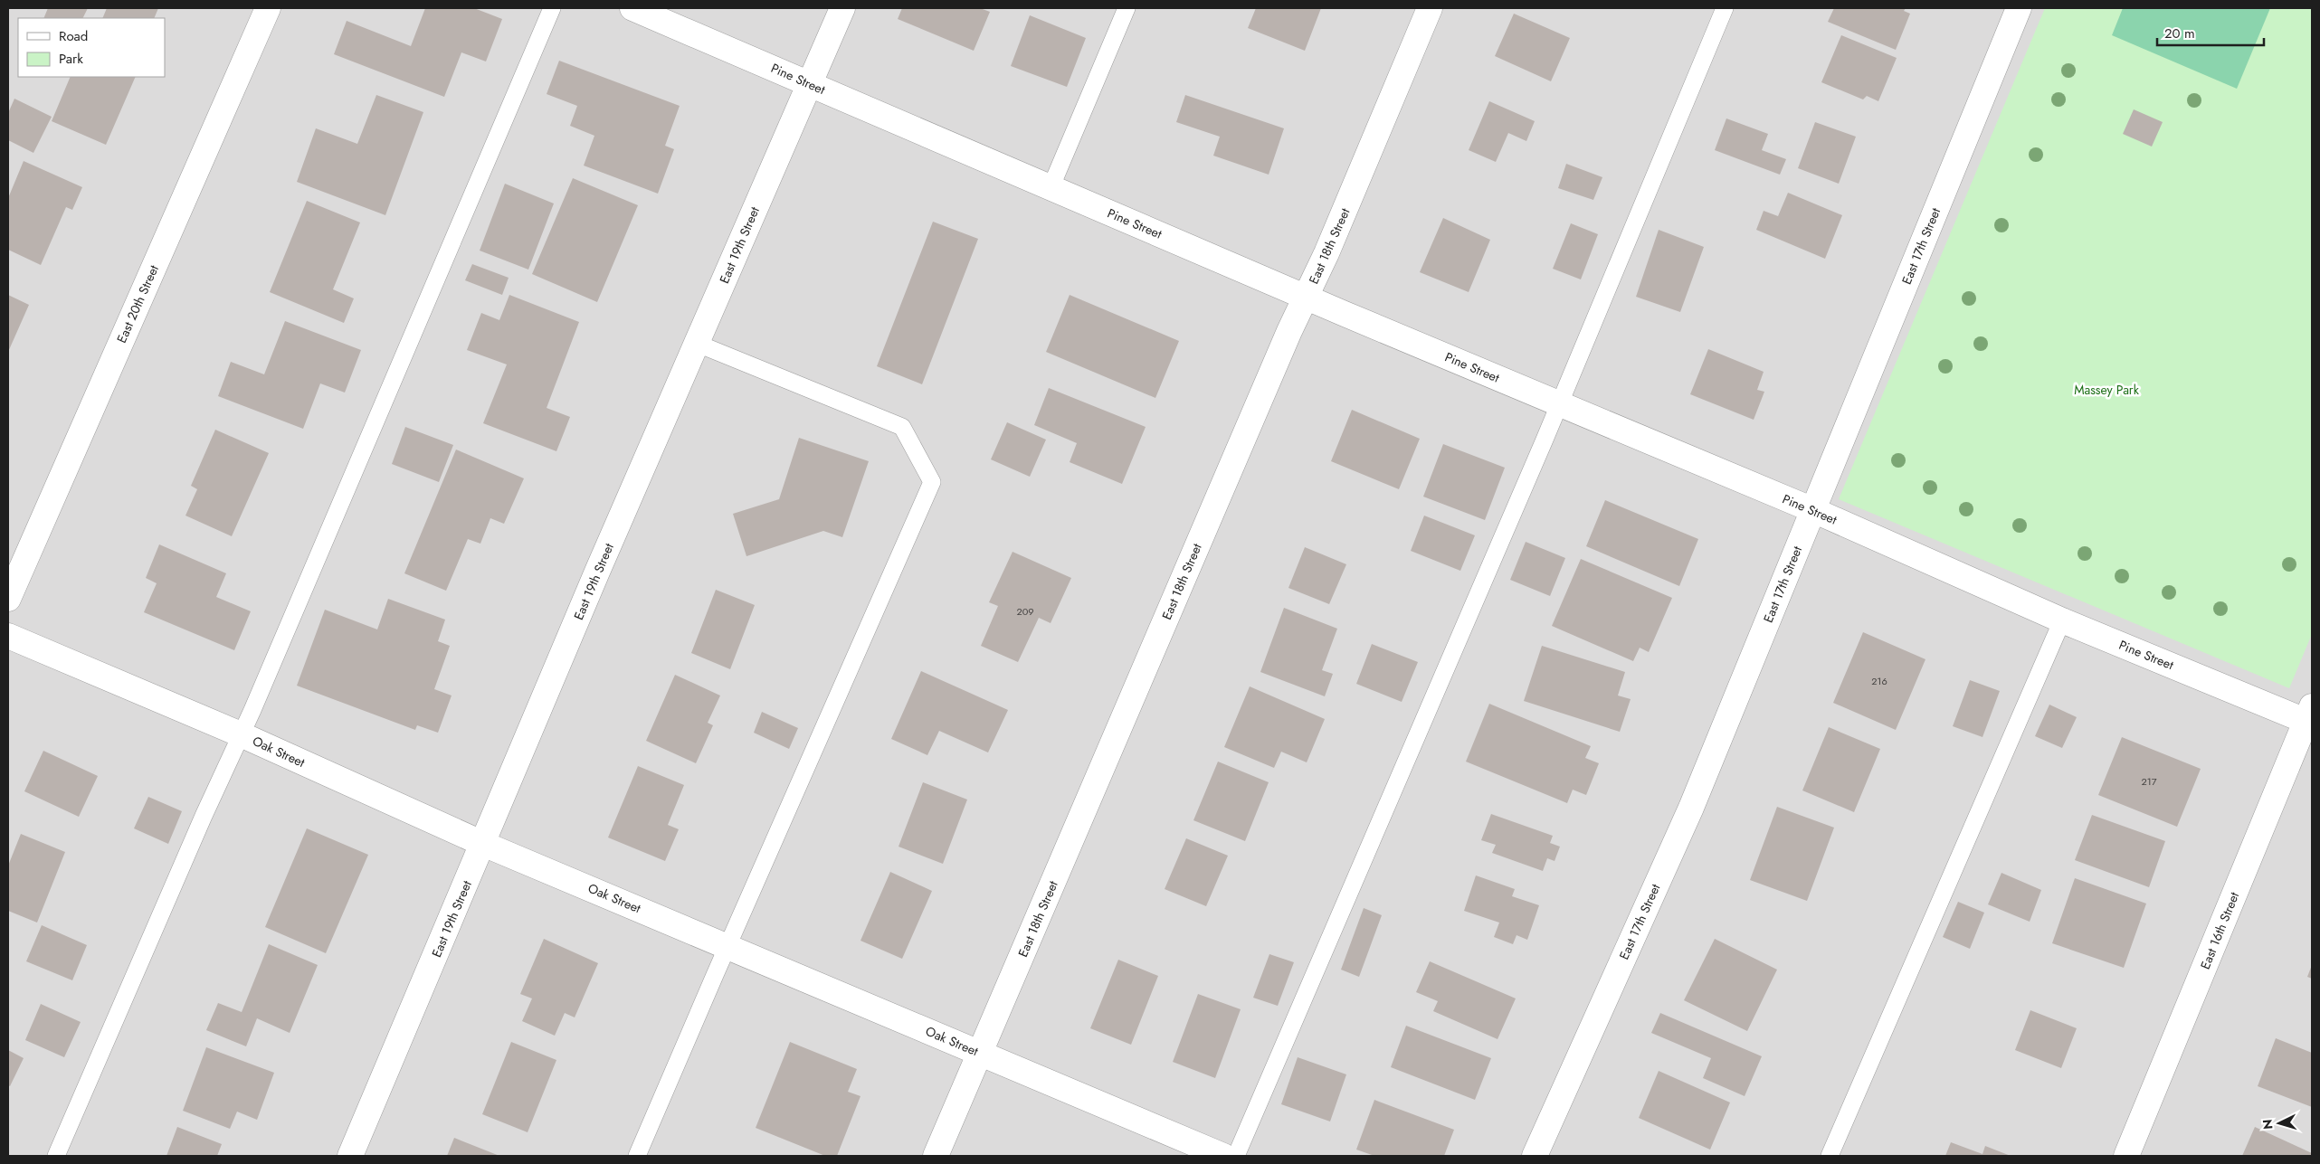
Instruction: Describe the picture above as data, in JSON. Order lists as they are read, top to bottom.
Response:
{
  "streets": {
    "street": [
      "Pine Street",
      "East 19th Street",
      "East 18th Street",
      "East 17th Street",
      "East 20th Street",
      "Oak Street",
      "East 16th Street"
    ]
  },
  "crossings": [
    ["Pine Street", "East 19th Street"],
    ["Pine Street", "East 18th Street"],
    ["Pine Street", "East 17th Street"],
    ["Pine Street", "East 16th Street"],
    ["East 19th Street", "Oak Street"],
    ["East 18th Street", "Oak Street"]
  ],
  "parks": ["Massey Park"],
  "house_numbers": ["209", "216", "217"],
  "legend": ["Road", "Park"],
  "scale_bar": "20 m",
  "north": "left"
}
